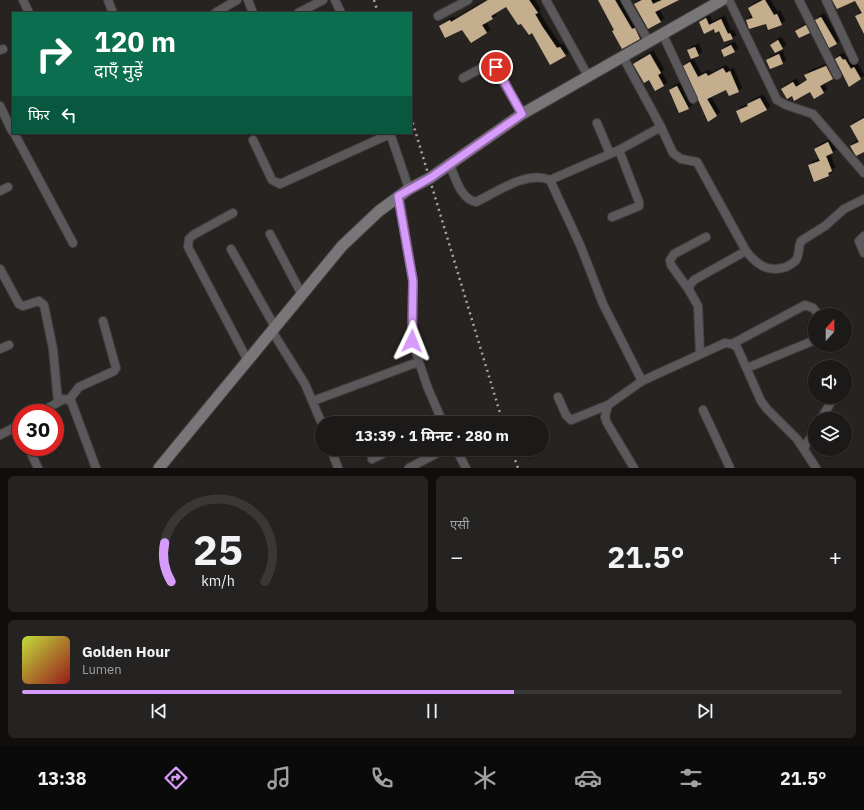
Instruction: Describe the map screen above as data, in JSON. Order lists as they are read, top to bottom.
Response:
{
  "north": "top",
  "page": {
    "turn": ["120 m", "दाएँ मुड़ें"],
    "then": "फिर",
    "limit": "30",
    "trip": "13:39 · 1 मिनट · 280 m",
    "tile": "एसी",
    "heat": ["−", "21.5°", "+"],
    "song": ["Golden Hour", "Lumen"],
    "tabs": ["13:38", "21.5°"],
    "gauge": ["25", "km/h"]
  }
}
